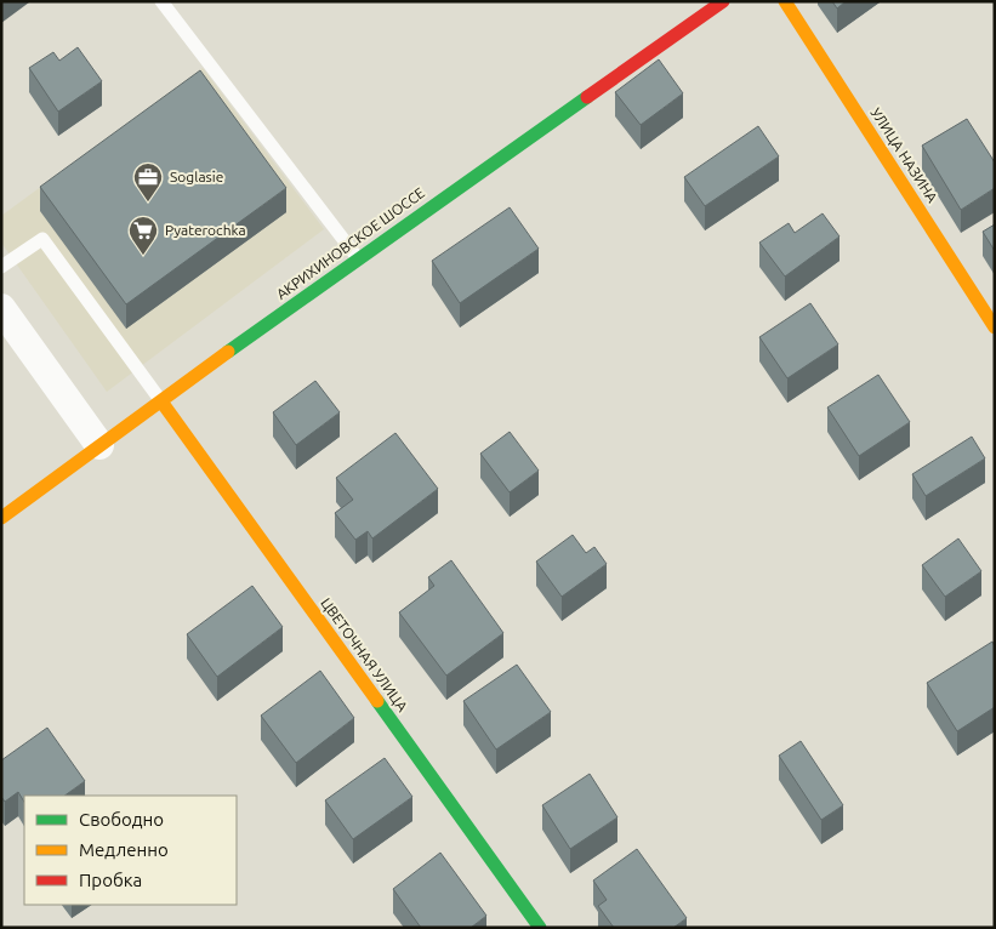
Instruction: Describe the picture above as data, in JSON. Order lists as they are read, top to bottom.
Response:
{
  "streets": {
    "street": ["УЛИЦА НАЗИНА", "АКРИХИНОВСКОЕ ШОССЕ", "ЦВЕТОЧНАЯ УЛИЦА"]
  },
  "crossings": [
    ["АКРИХИНОВСКОЕ ШОССЕ", "ЦВЕТОЧНАЯ УЛИЦА"]
  ],
  "places": {
    "office": ["Soglasie"],
    "supermarket": ["Pyaterochka"]
  },
  "legend": ["Свободно", "Медленно", "Пробка"]
}
